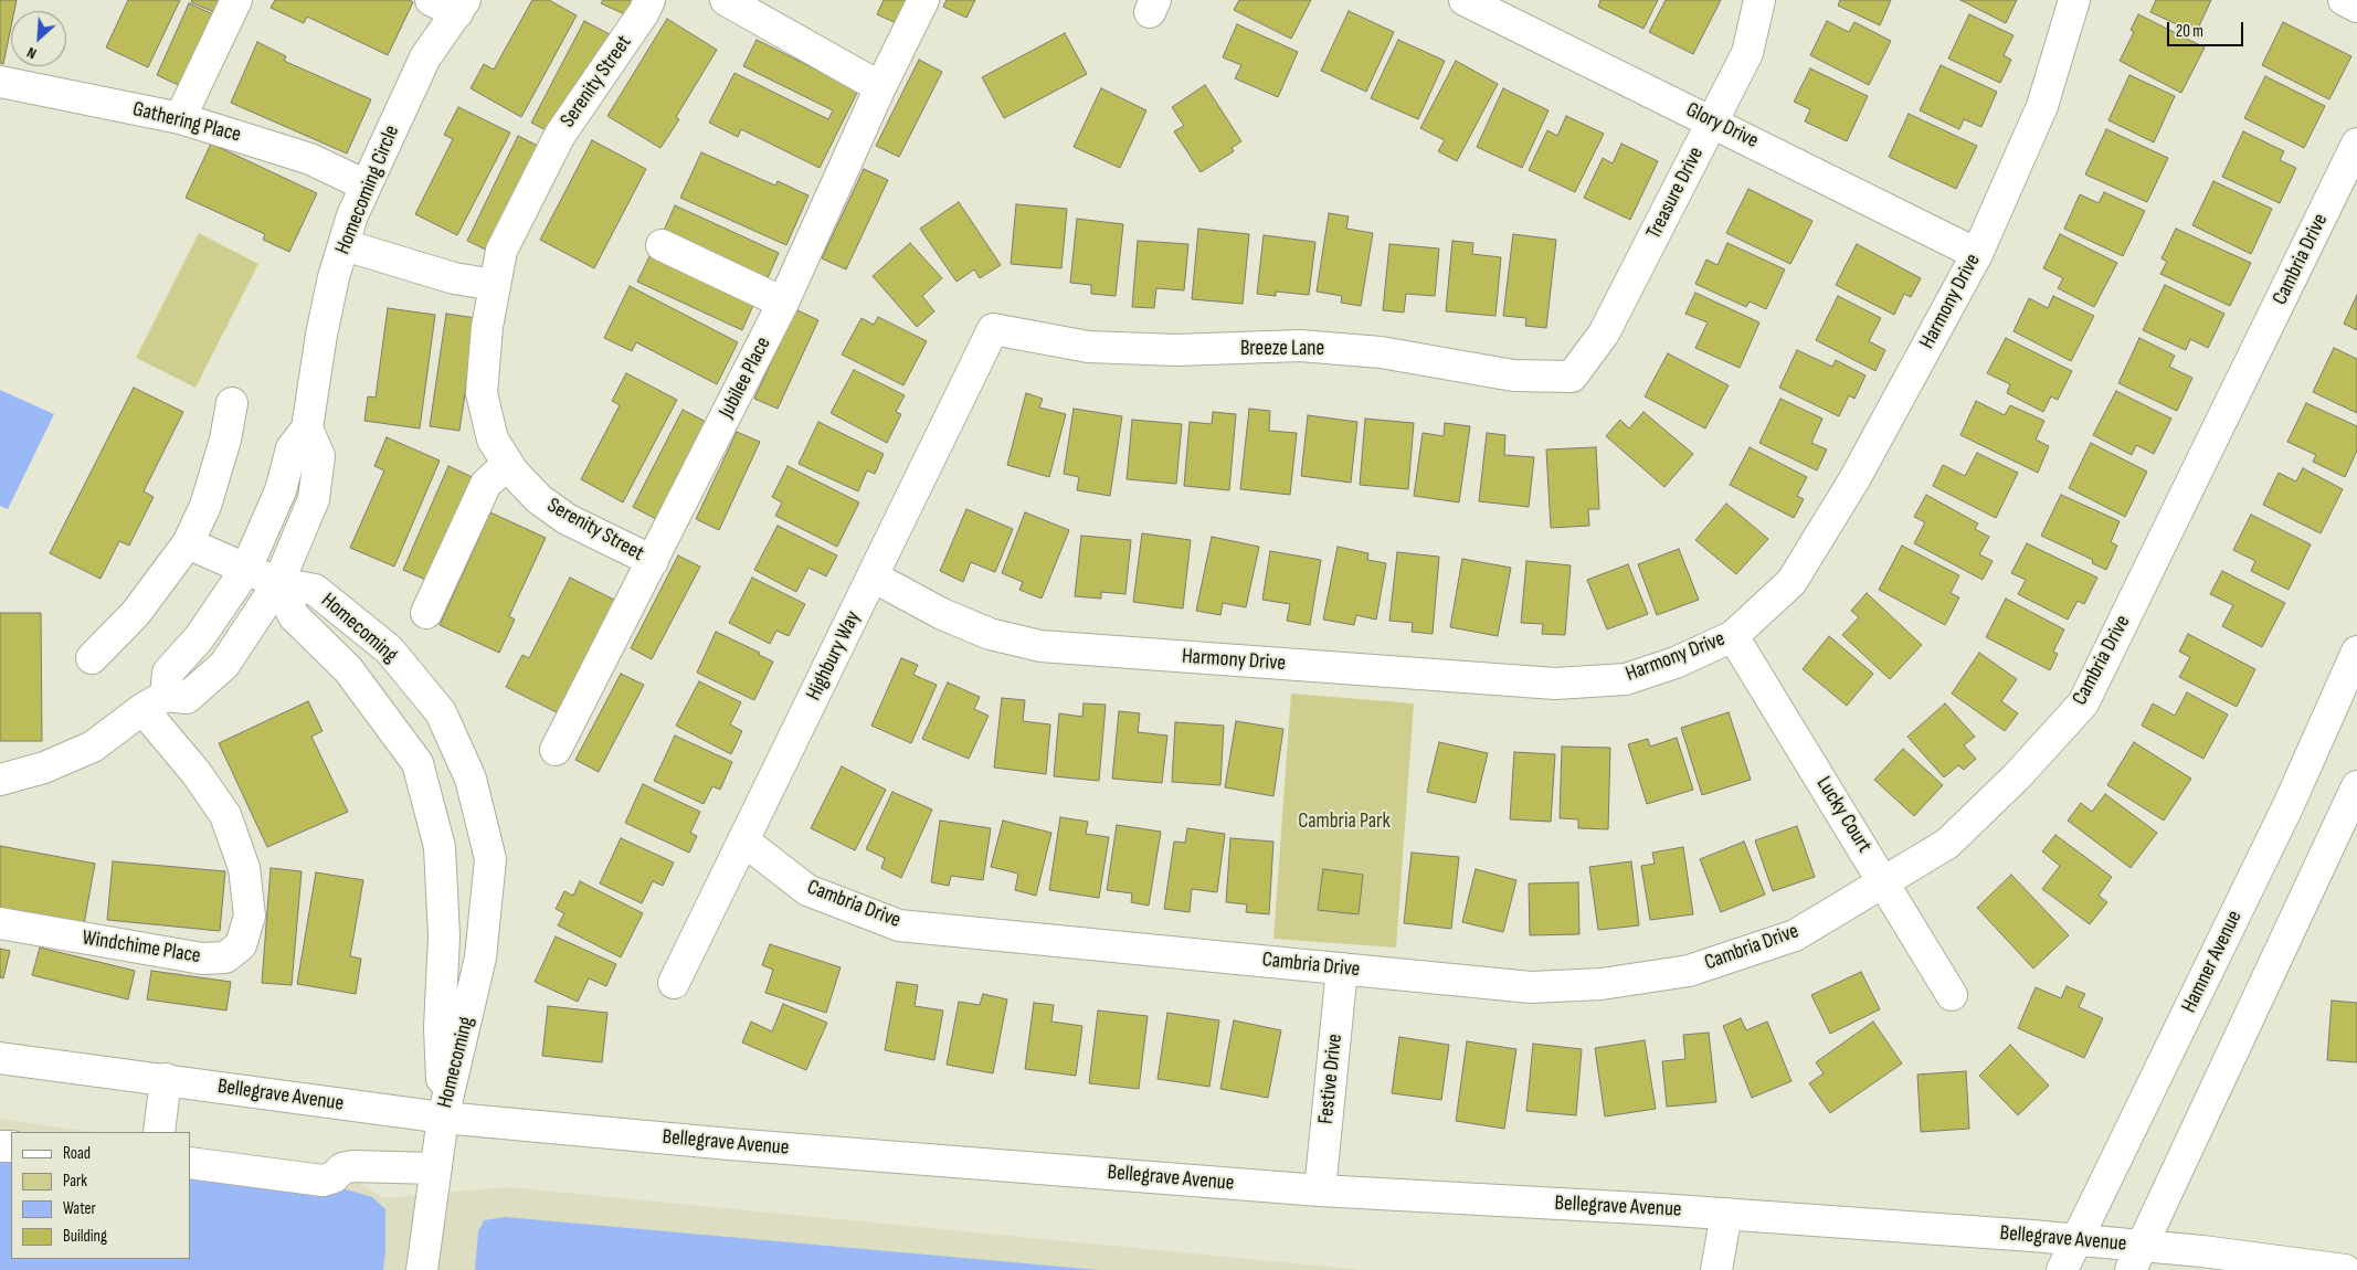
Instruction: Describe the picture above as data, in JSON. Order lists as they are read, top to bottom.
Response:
{
  "streets": {
    "street": [
      "Serenity Street",
      "Gathering Place",
      "Glory Drive",
      "Homecoming Circle",
      "Treasure Drive",
      "Cambria Drive",
      "Harmony Drive",
      "Breeze Lane",
      "Jubilee Place",
      "Homecoming",
      "Highbury Way",
      "Lucky Court",
      "Windchime Place",
      "Hamner Avenue",
      "Festive Drive",
      "Bellegrave Avenue"
    ]
  },
  "crossings": [
    ["Serenity Street", "Jubilee Place"],
    ["Gathering Place", "Homecoming Circle"],
    ["Glory Drive", "Treasure Drive"],
    ["Glory Drive", "Harmony Drive"],
    ["Homecoming Circle", "Windchime Place"],
    ["Treasure Drive", "Breeze Lane"],
    ["Cambria Drive", "Highbury Way"],
    ["Cambria Drive", "Lucky Court"],
    ["Cambria Drive", "Festive Drive"],
    ["Harmony Drive", "Highbury Way"],
    ["Harmony Drive", "Lucky Court"],
    ["Breeze Lane", "Highbury Way"],
    ["Homecoming", "Bellegrave Avenue"],
    ["Hamner Avenue", "Bellegrave Avenue"],
    ["Festive Drive", "Bellegrave Avenue"]
  ],
  "parks": ["Cambria Park"],
  "legend": [
    "Road",
    "Park",
    "Water",
    "Building"
  ],
  "scale_bar": "20 m",
  "north": "bottom left"
}
